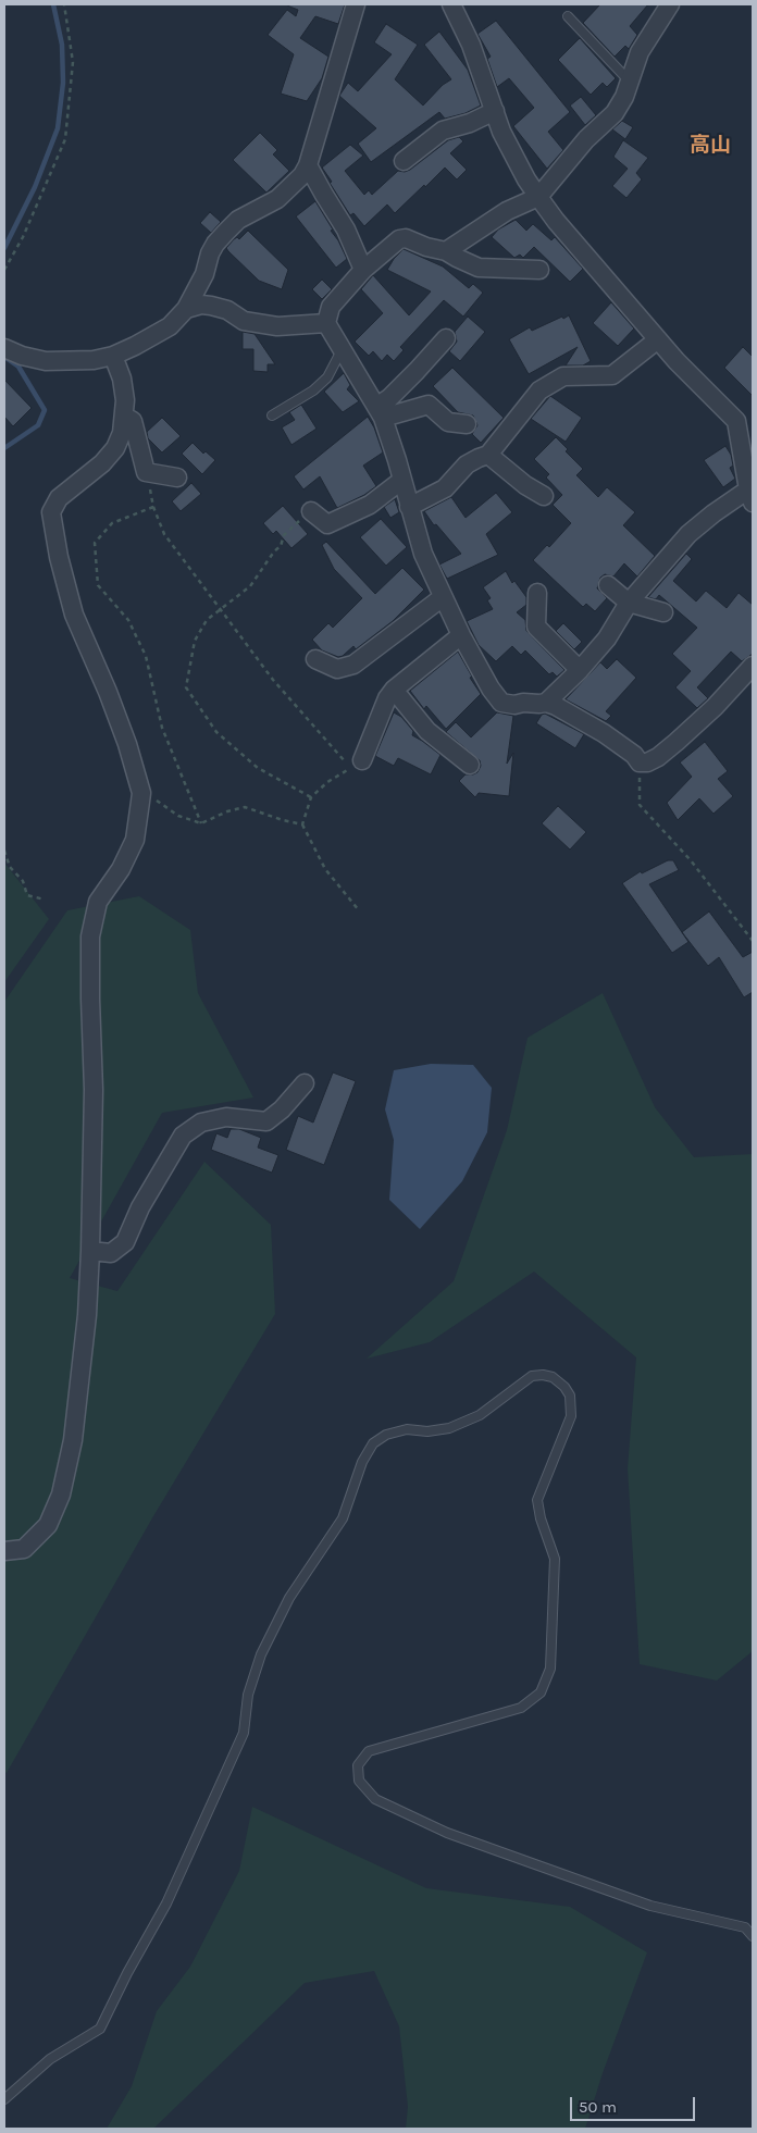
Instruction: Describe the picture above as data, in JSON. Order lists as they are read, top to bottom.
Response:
{
  "districts": ["高山"],
  "scale_bar": "50 m"
}
